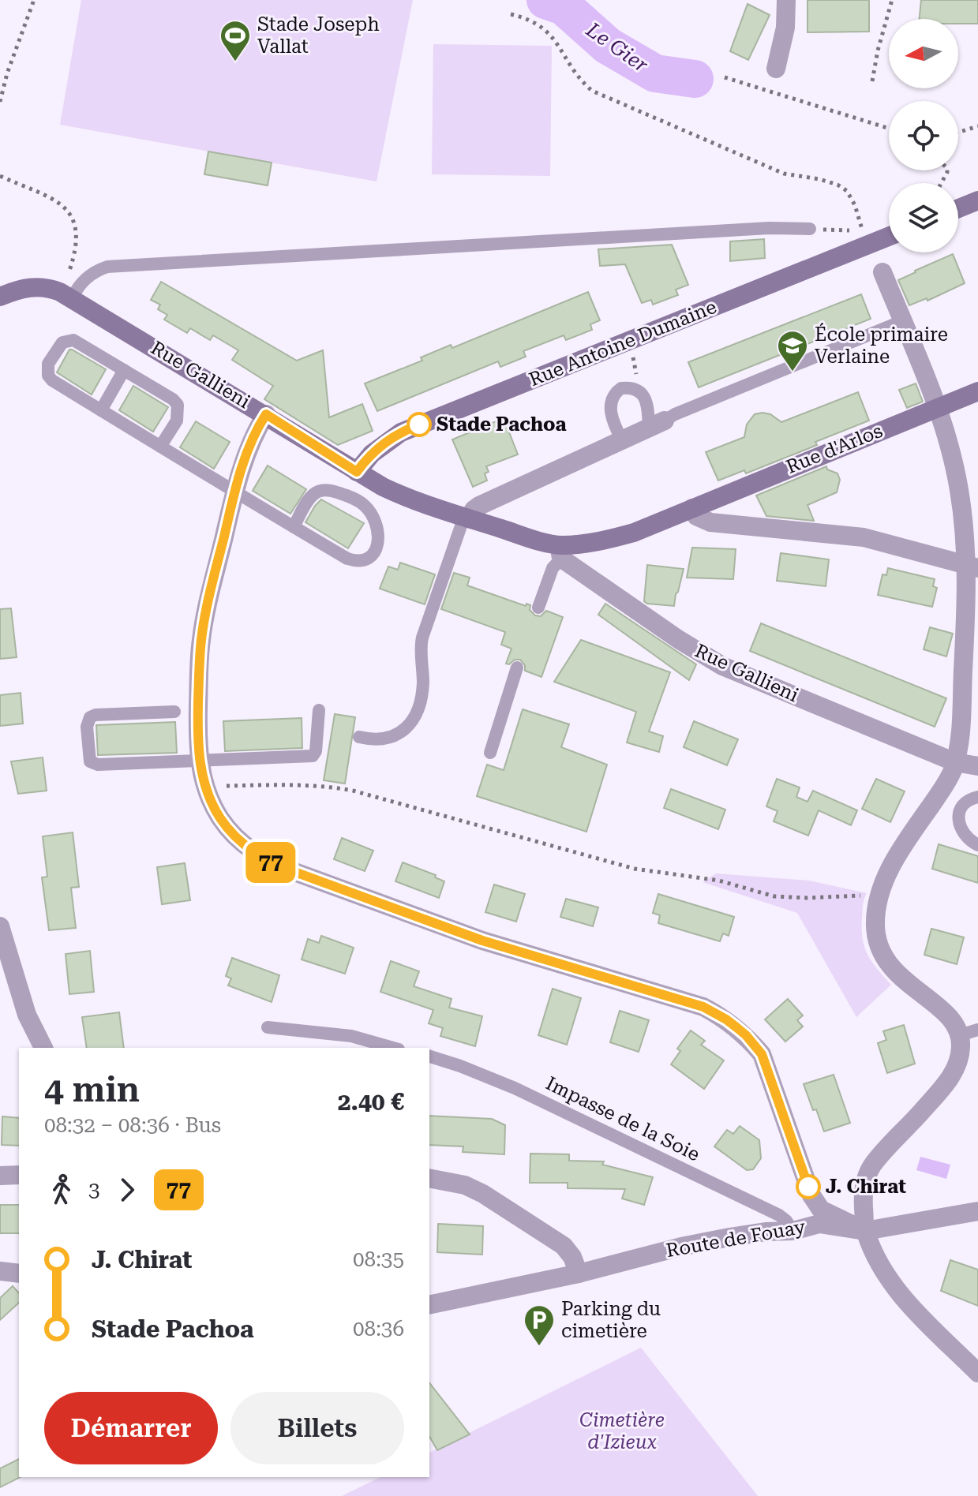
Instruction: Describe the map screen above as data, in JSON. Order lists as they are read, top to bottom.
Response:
{
  "streets": {
    "main road": ["Rue Antoine Dumaine", "Rue Gallieni", "Rue d'Arlos"],
    "street": ["Route de Fouay"],
    "lane": ["Impasse de la Soie"]
  },
  "crossings": [
    ["Rue Antoine Dumaine", "Rue Gallieni"],
    ["Rue Gallieni", "Rue d'Arlos"],
    ["Impasse de la Soie", "Route de Fouay"]
  ],
  "water": ["Le Gier"],
  "parks": ["Cimetière d'Izieux"],
  "places": {
    "sports": ["Stade Joseph Vallat"],
    "school or university": ["École primaire Verlaine"],
    "other": ["Stade Pachoa", "J. Chirat"],
    "parking": ["Parking du cimetière"]
  },
  "lines": ["bus line 77"],
  "north": "left",
  "page": {
    "on_map": "77",
    "heading": ["4 min", "08:32 – 08:36 · Bus", "2.40 €"],
    "legs": ["3", "77"],
    "list": [
      {
        "name": "J. Chirat",
        "value": "08:35"
      },
      {
        "name": "Stade Pachoa",
        "value": "08:36"
      }
    ],
    "buttons": ["Démarrer", "Billets"]
  }
}
